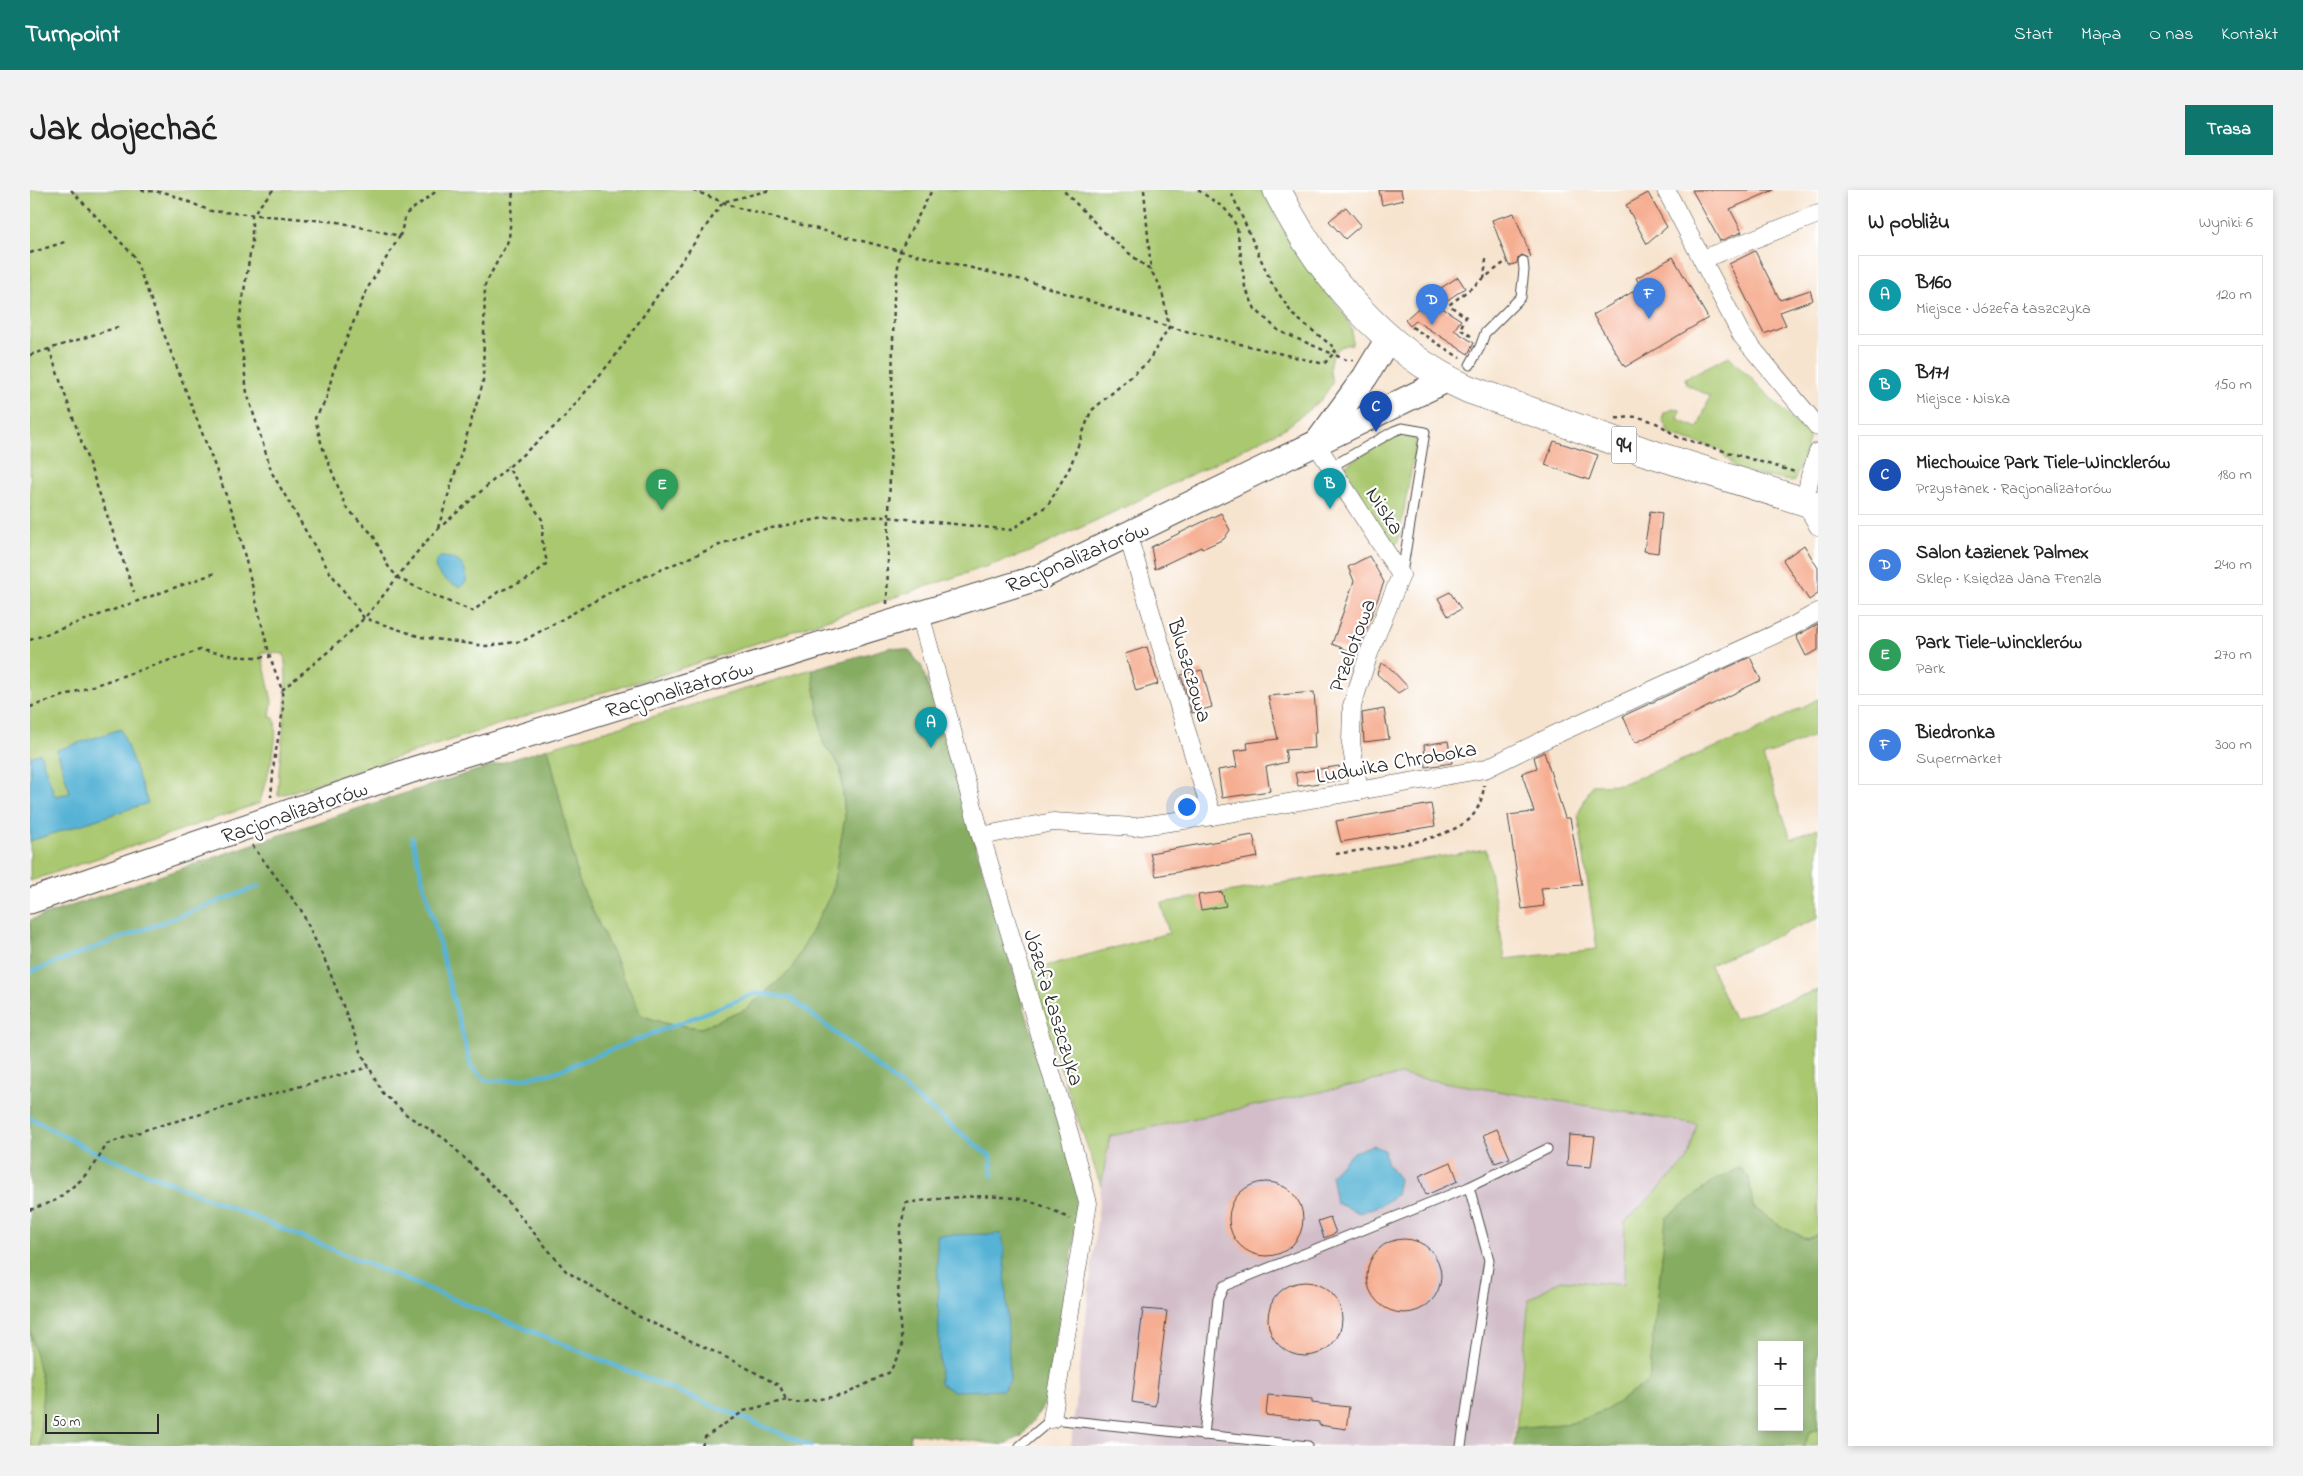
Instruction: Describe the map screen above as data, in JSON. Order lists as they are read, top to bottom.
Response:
{
  "streets": {
    "main road": ["94"],
    "street": [
      "Niska",
      "Racjonalizatorów",
      "Przelotowa",
      "Bluszczowa",
      "Ludwika Chroboka",
      "Józefa Łaszczyka"
    ]
  },
  "crossings": [
    ["94", "Racjonalizatorów"],
    ["Niska", "Racjonalizatorów"],
    ["Niska", "Przelotowa"],
    ["Racjonalizatorów", "Bluszczowa"],
    ["Racjonalizatorów", "Józefa Łaszczyka"],
    ["Przelotowa", "Ludwika Chroboka"],
    ["Bluszczowa", "Ludwika Chroboka"],
    ["Ludwika Chroboka", "Józefa Łaszczyka"]
  ],
  "scale_bar": "50 m",
  "page": {
    "header": "Turnpoint",
    "nav": [
      "Start",
      "Mapa",
      "O nas",
      "Kontakt"
    ],
    "title": "Jak dojechać",
    "buttons": "Trasa",
    "heading": ["W pobliżu", "Wyniki: 6"],
    "list": [
      {
        "mark": "A",
        "name": "B160",
        "note": "Miejsce · Józefa Łaszczyka",
        "value": "120 m"
      },
      {
        "mark": "B",
        "name": "B171",
        "note": "Miejsce · Niska",
        "value": "150 m"
      },
      {
        "mark": "C",
        "name": "Miechowice Park Tiele-Wincklerów",
        "note": "Przystanek · Racjonalizatorów",
        "value": "180 m"
      },
      {
        "mark": "D",
        "name": "Salon Łazienek Palmex",
        "note": "Sklep · Księdza Jana Frenzla",
        "value": "240 m"
      },
      {
        "mark": "E",
        "name": "Park Tiele-Wincklerów",
        "note": "Park",
        "value": "270 m"
      },
      {
        "mark": "F",
        "name": "Biedronka",
        "note": "Supermarket",
        "value": "300 m"
      }
    ],
    "pins": [
      "F",
      "D",
      "C",
      "B",
      "E",
      "A"
    ],
    "map_buttons": ["+", "−"],
    "scale": "50 m"
  }
}
